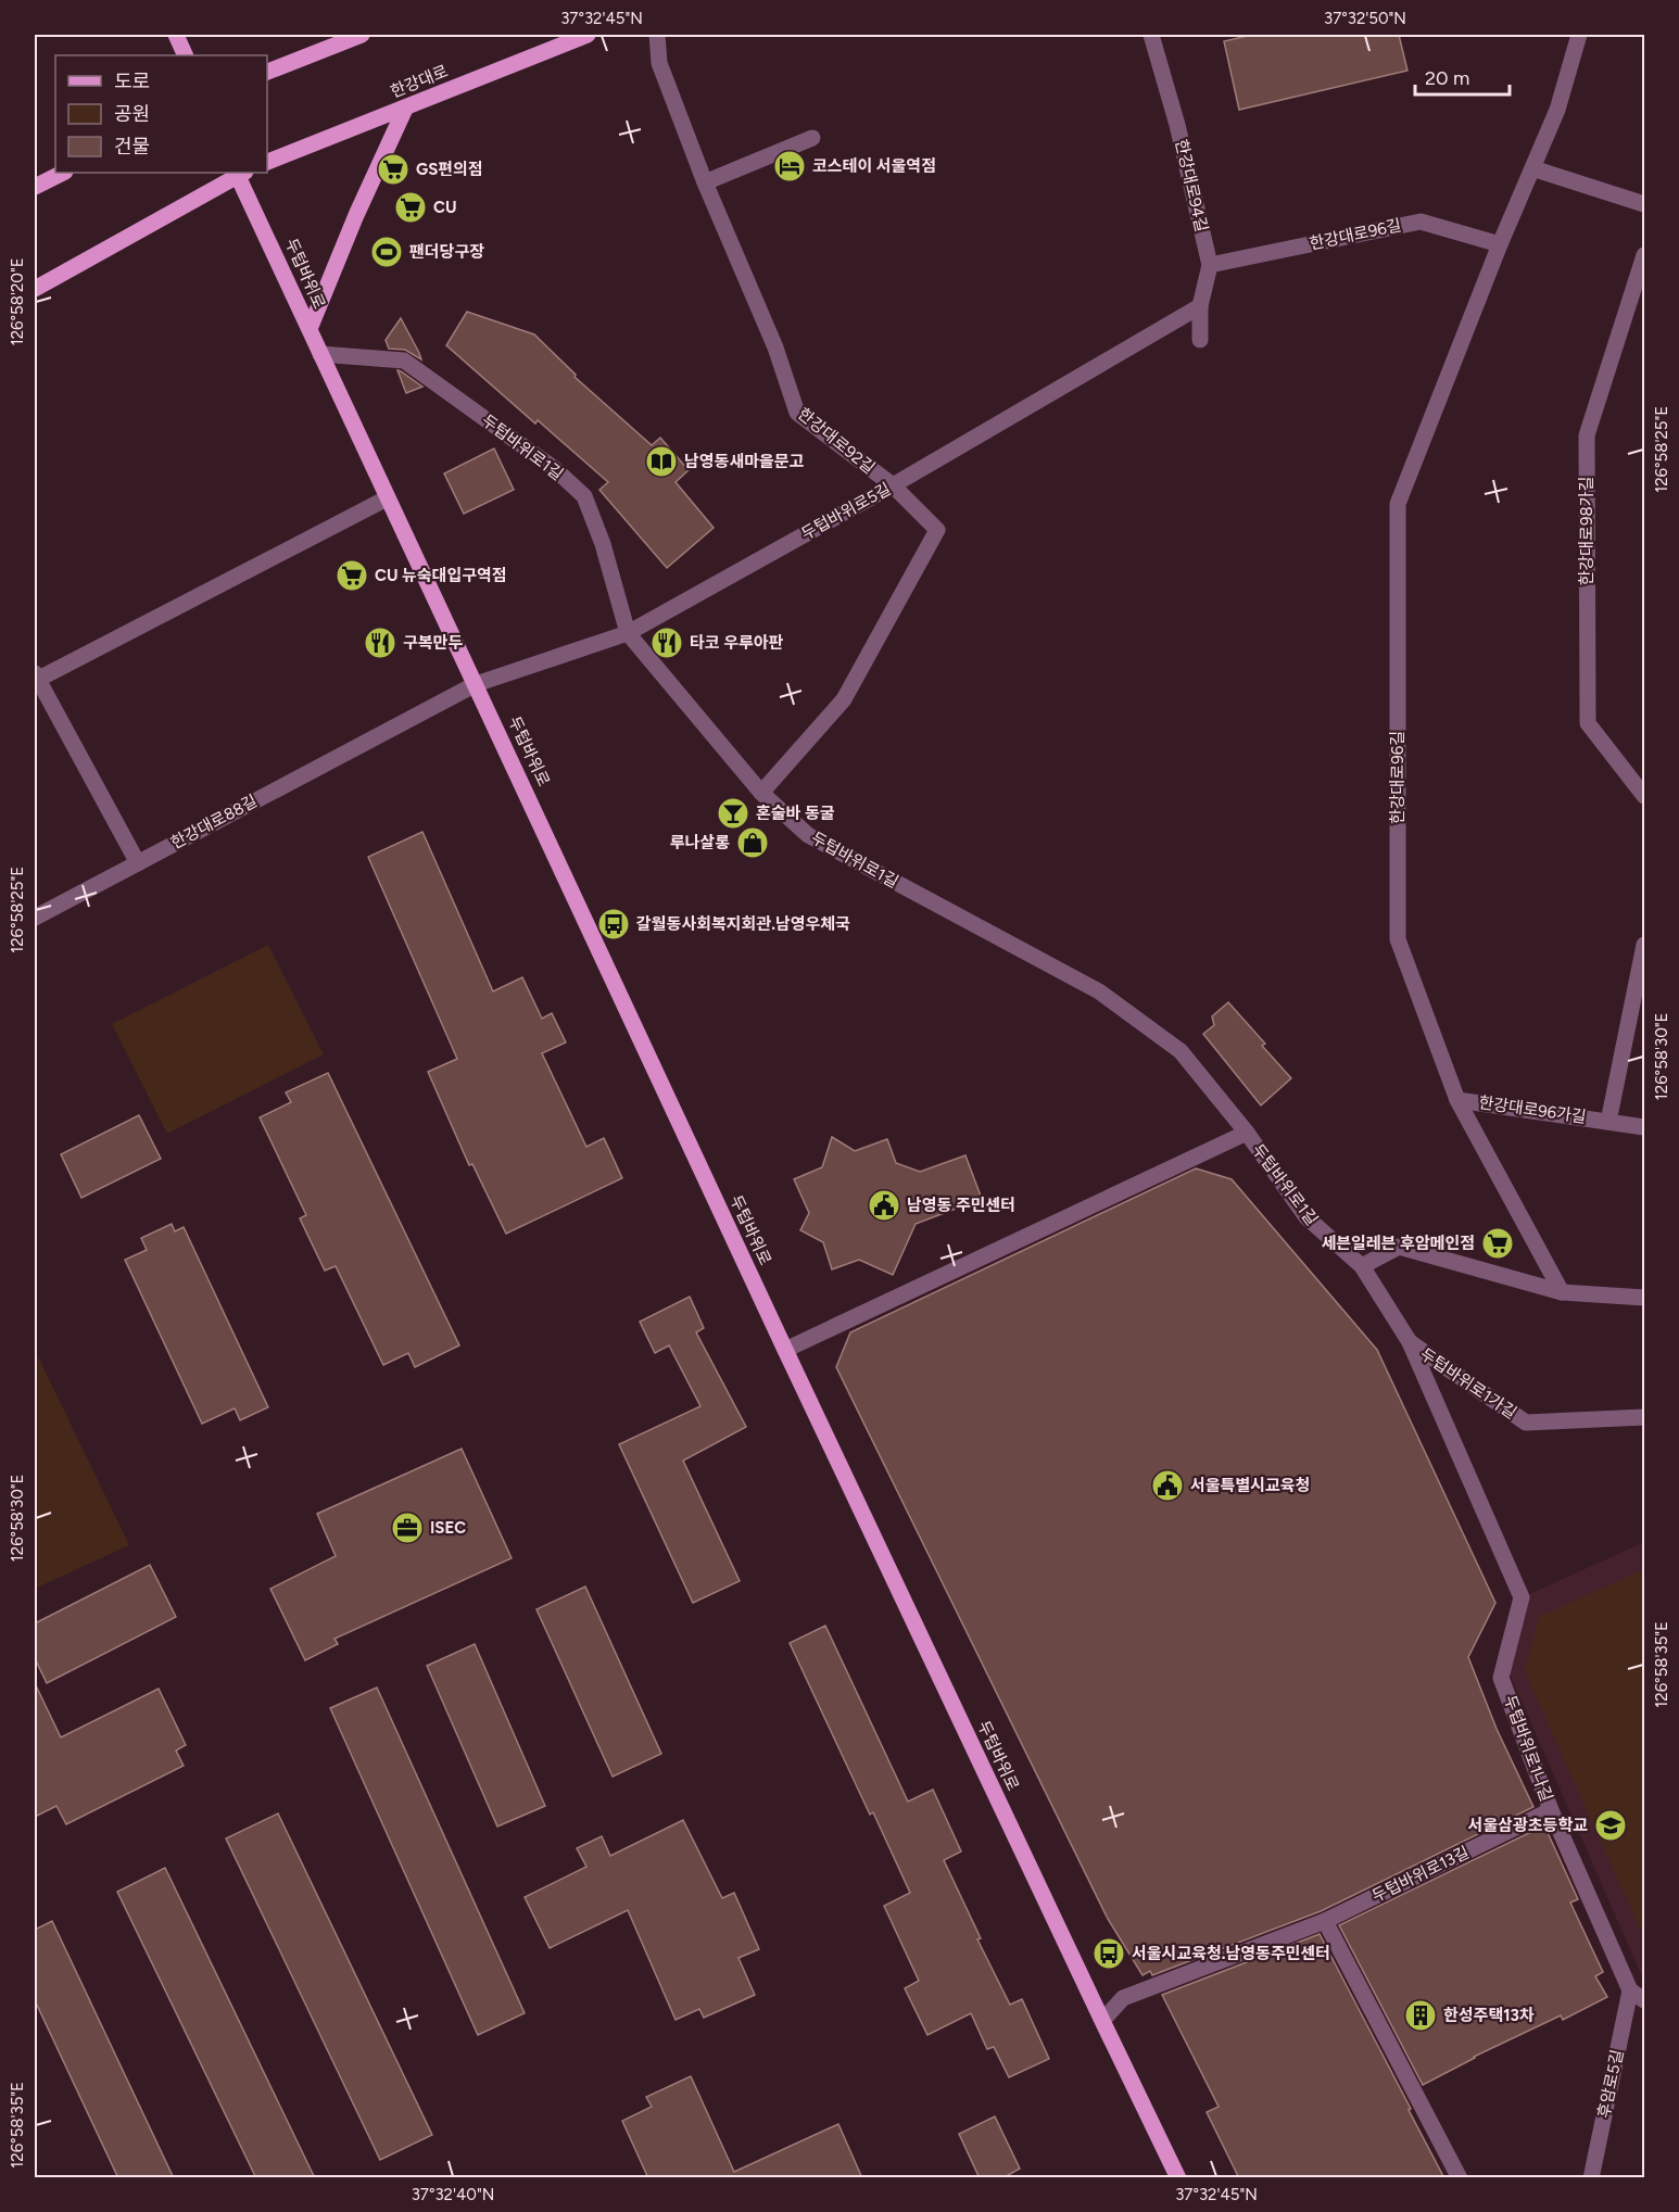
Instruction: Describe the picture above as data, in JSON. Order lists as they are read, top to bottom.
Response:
{
  "streets": {
    "main road": ["한강대로", "두텁바위로"],
    "street": [
      "한강대로94길",
      "한강대로96길",
      "한강대로92길",
      "두텁바위로1길",
      "두텁바위로5길",
      "한강대로98가길",
      "한강대로88길",
      "한강대로96가길",
      "두텁바위로1가길",
      "두텁바위로1나길",
      "두텁바위로13길",
      "후암로5길"
    ]
  },
  "crossings": [
    ["한강대로94길", "한강대로96길"],
    ["한강대로94길", "두텁바위로5길"],
    ["한강대로96길", "한강대로96가길"],
    ["두텁바위로", "두텁바위로1길"],
    ["두텁바위로", "두텁바위로5길"],
    ["두텁바위로", "한강대로88길"],
    ["두텁바위로", "두텁바위로13길"],
    ["한강대로92길", "두텁바위로1길"],
    ["한강대로92길", "두텁바위로5길"],
    ["두텁바위로1길", "두텁바위로5길"],
    ["두텁바위로1길", "두텁바위로1가길"],
    ["두텁바위로1길", "두텁바위로1나길"],
    ["두텁바위로5길", "한강대로88길"],
    ["두텁바위로1가길", "두텁바위로1나길"],
    ["두텁바위로1나길", "두텁바위로13길"],
    ["두텁바위로1나길", "후암로5길"]
  ],
  "places": {
    "hotel": ["코스테이 서울역점"],
    "supermarket": [
      "GS편의점",
      "CU",
      "CU 뉴숙대입구역점",
      "세븐일레븐 후암메인점"
    ],
    "sports": ["팬더당구장"],
    "library": ["남영동새마을문고"],
    "restaurant": ["구복만두", "타코 우루아판"],
    "bar": ["혼술바 동굴"],
    "shop": ["루나살롱"],
    "bus stop": ["갈월동사회복지회관.남영우체국", "서울시교육청.남영동주민센터"],
    "public building": ["남영동 주민센터", "서울특별시교육청"],
    "office": ["ISEC"],
    "school or university": ["서울삼광초등학교"],
    "building": ["한성주택13차"]
  },
  "legend": ["도로", "공원", "건물"],
  "scale_bar": "20 m",
  "coordinates": [
    "37°32'45\"N",
    "37°32'50\"N",
    "126°58'20\"E",
    "126°58'25\"E",
    "126°58'30\"E",
    "126°58'35\"E",
    "37°32'40\"N"
  ]
}
